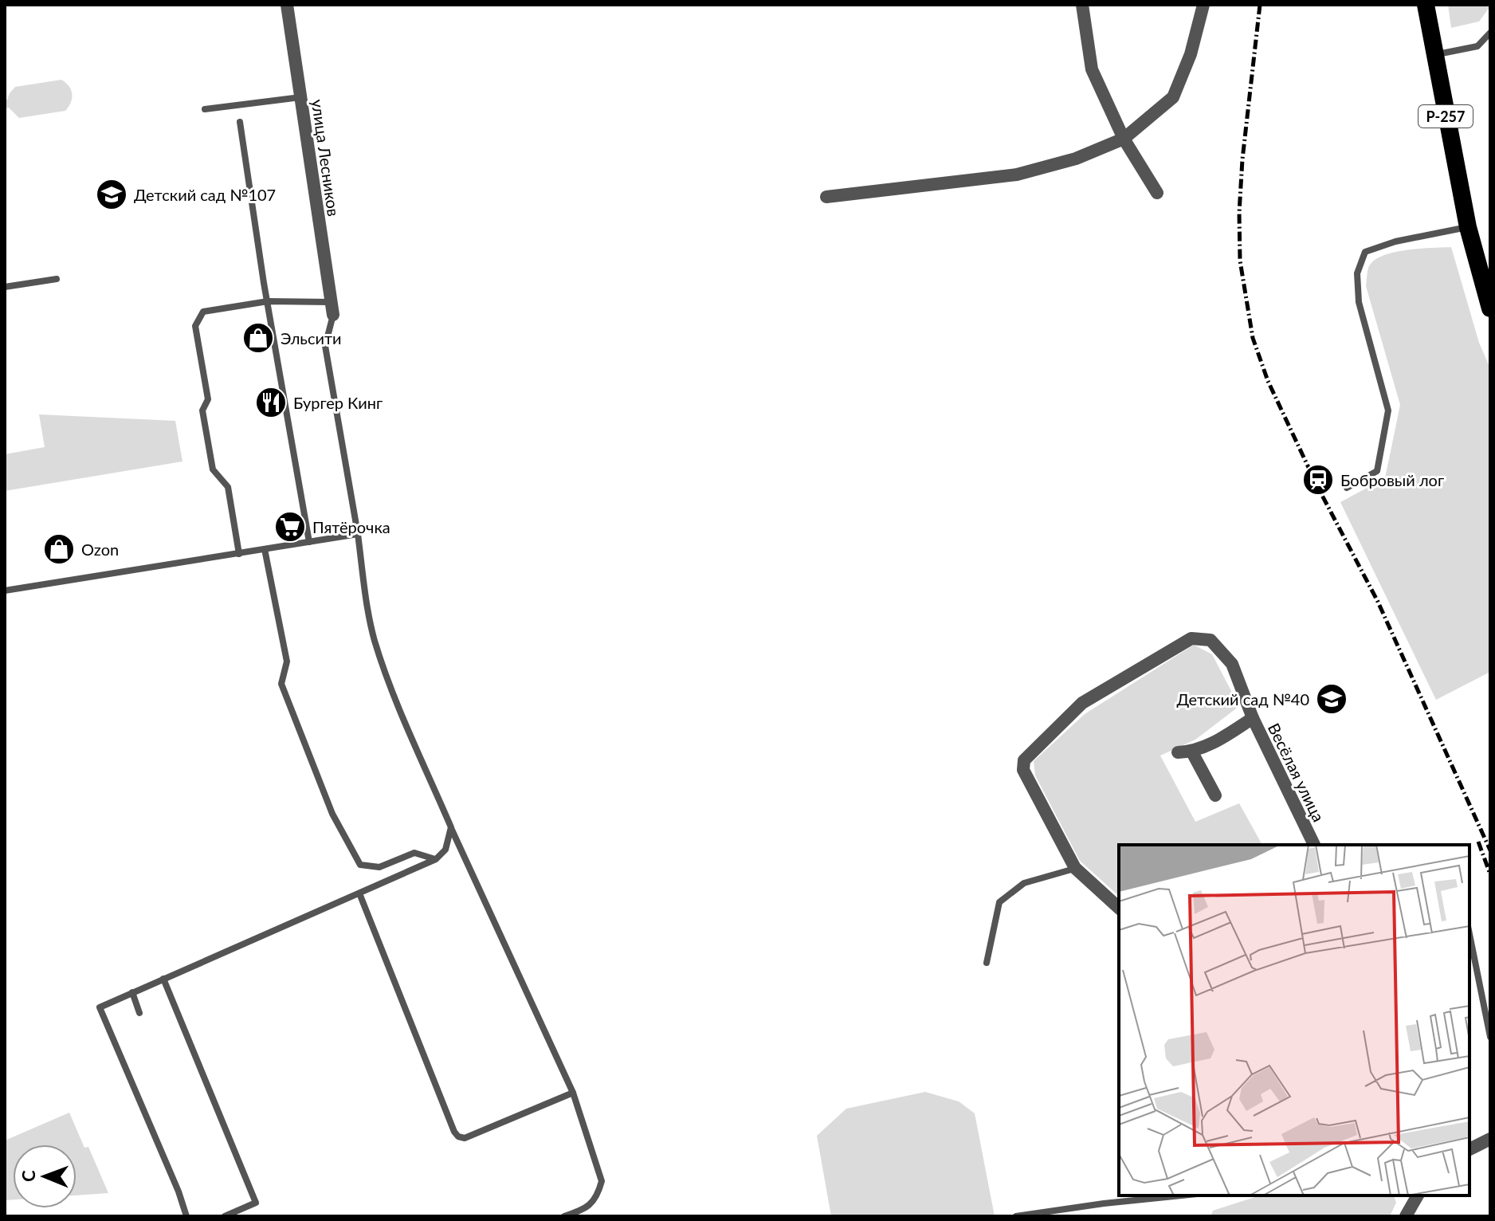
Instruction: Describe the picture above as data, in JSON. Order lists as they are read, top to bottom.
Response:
{
  "streets": {
    "highway": ["Р-257"],
    "street": ["улица Лесников", "Весёлая улица"]
  },
  "places": {
    "school or university": ["Детский сад №107", "Детский сад №40"],
    "shop": ["Эльсити", "Ozon"],
    "restaurant": ["Бургер Кинг"],
    "station": ["Бобровый лог"],
    "supermarket": ["Пятёрочка"]
  },
  "north": "left"
}
